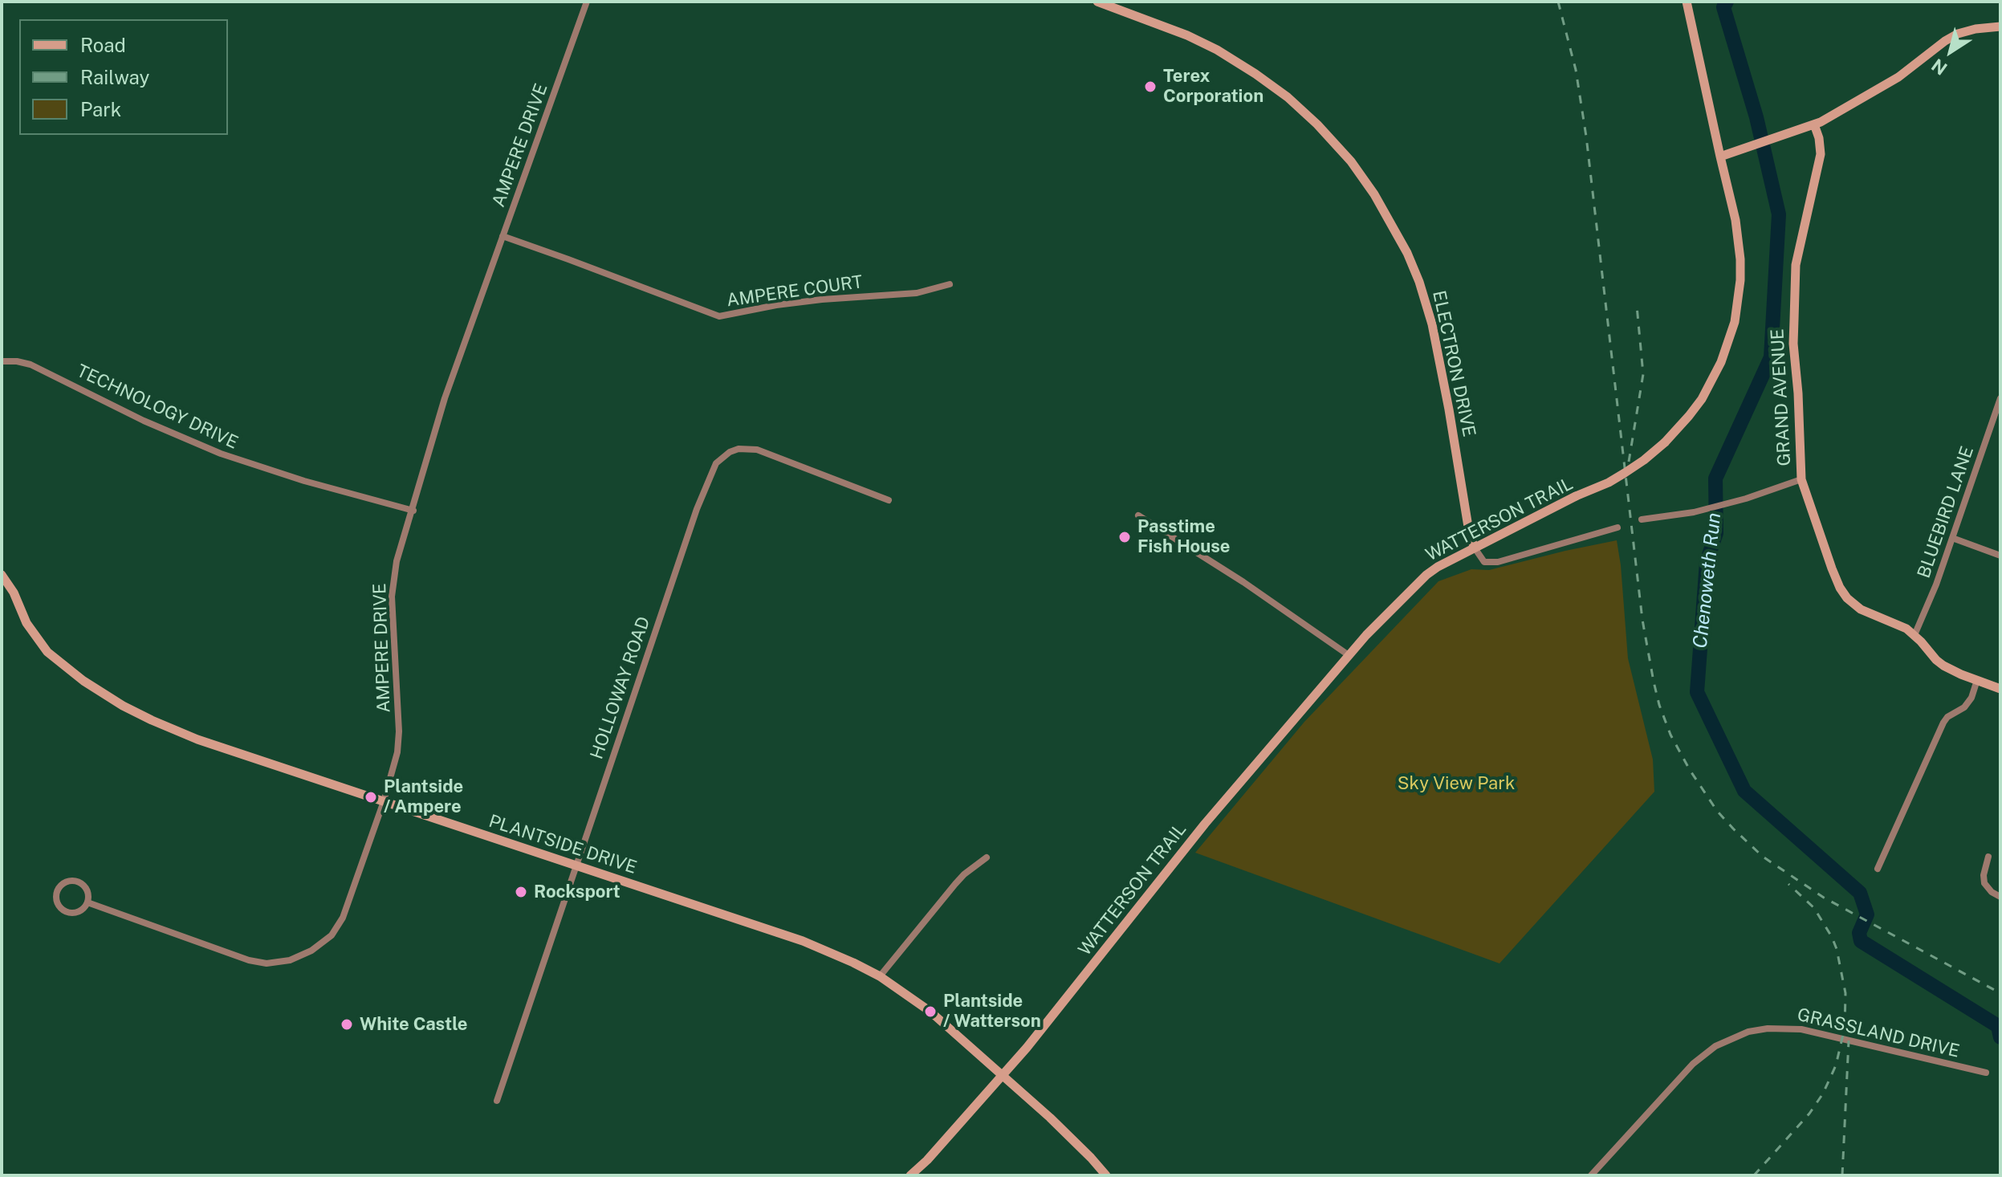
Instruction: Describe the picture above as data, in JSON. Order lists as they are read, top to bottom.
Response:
{
  "streets": {
    "street": [
      "AMPERE DRIVE",
      "AMPERE COURT",
      "ELECTRON DRIVE",
      "GRAND AVENUE",
      "TECHNOLOGY DRIVE",
      "BLUEBIRD LANE",
      "WATTERSON TRAIL",
      "HOLLOWAY ROAD",
      "PLANTSIDE DRIVE",
      "GRASSLAND DRIVE"
    ]
  },
  "crossings": [
    ["AMPERE DRIVE", "AMPERE COURT"],
    ["AMPERE DRIVE", "TECHNOLOGY DRIVE"],
    ["AMPERE DRIVE", "PLANTSIDE DRIVE"],
    ["ELECTRON DRIVE", "WATTERSON TRAIL"],
    ["GRAND AVENUE", "BLUEBIRD LANE"],
    ["WATTERSON TRAIL", "PLANTSIDE DRIVE"],
    ["HOLLOWAY ROAD", "PLANTSIDE DRIVE"]
  ],
  "water": ["Chenoweth Run"],
  "parks": ["Sky View Park"],
  "places": [
    "Terex Corporation",
    "Passtime Fish House",
    "Plantside / Ampere",
    "Rocksport",
    "Plantside / Watterson",
    "White Castle"
  ],
  "legend": ["Road", "Railway", "Park"],
  "north": "bottom left"
}
